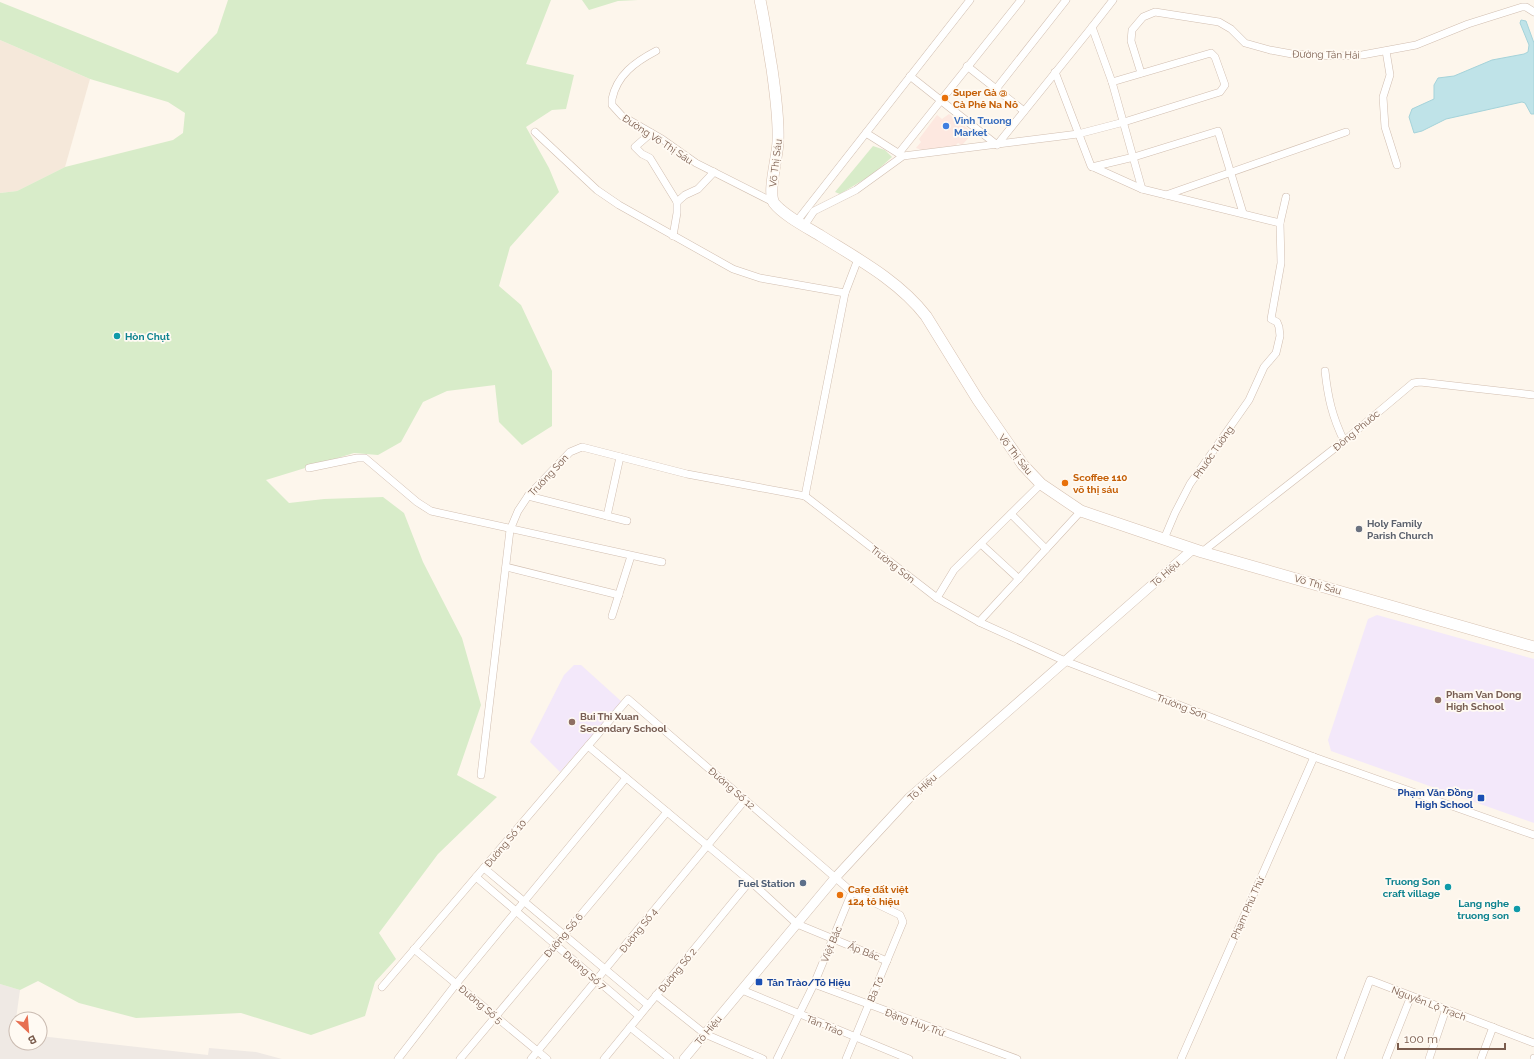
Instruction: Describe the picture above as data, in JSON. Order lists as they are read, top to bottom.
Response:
{
  "streets": {
    "main road": ["Võ Thị Sáu"],
    "street": [
      "Đường Tân Hải",
      "Đường Võ Thị Sáu",
      "Đông Phước",
      "Phước Tường",
      "Trường Sơn",
      "Tô Hiệu",
      "Đường Số 12",
      "Đường Số 10",
      "Phạm Phú Thứ",
      "Đường Số 4",
      "Đường Số 6",
      "Việt Bắc",
      "Ấp Bắc",
      "Đường Số 7",
      "Đường Số 2",
      "Ba Tơ",
      "Nguyễn Lộ Trạch",
      "Đường Số 5",
      "Đặng Huy Trứ",
      "Tân Trào"
    ]
  },
  "crossings": [
    ["Đường Võ Thị Sáu", "Võ Thị Sáu"],
    ["Võ Thị Sáu", "Đông Phước"],
    ["Võ Thị Sáu", "Phước Tường"],
    ["Võ Thị Sáu", "Tô Hiệu"],
    ["Đông Phước", "Tô Hiệu"],
    ["Trường Sơn", "Tô Hiệu"],
    ["Trường Sơn", "Phạm Phú Thứ"],
    ["Tô Hiệu", "Đường Số 12"],
    ["Tô Hiệu", "Ấp Bắc"],
    ["Tô Hiệu", "Tân Trào"],
    ["Đường Số 12", "Đường Số 10"],
    ["Đường Số 12", "Đường Số 4"],
    ["Đường Số 12", "Việt Bắc"],
    ["Đường Số 12", "Ba Tơ"],
    ["Đường Số 10", "Ấp Bắc"],
    ["Đường Số 10", "Đường Số 7"],
    ["Đường Số 10", "Đường Số 5"],
    ["Đường Số 4", "Ấp Bắc"],
    ["Đường Số 4", "Đường Số 7"],
    ["Đường Số 4", "Đường Số 5"],
    ["Đường Số 6", "Ấp Bắc"],
    ["Đường Số 6", "Đường Số 7"],
    ["Đường Số 6", "Đường Số 5"],
    ["Việt Bắc", "Ấp Bắc"],
    ["Việt Bắc", "Đặng Huy Trứ"],
    ["Việt Bắc", "Tân Trào"],
    ["Ấp Bắc", "Đường Số 2"],
    ["Ấp Bắc", "Ba Tơ"],
    ["Đường Số 7", "Đường Số 2"],
    ["Ba Tơ", "Đặng Huy Trứ"],
    ["Ba Tơ", "Tân Trào"]
  ],
  "places": {
    "other": [
      "Super Gà @ Cà Phê Na Nô",
      "Vinh Truong Market",
      "Hòn Chụt",
      "Scoffee 110 võ thị sáu",
      "Holy Family Parish Church",
      "Pham Van Dong High School",
      "Bui Thi Xuan Secondary School",
      "Fuel Station",
      "Truong Son craft village",
      "Cafe đất việt 124 tô hiệu",
      "Lang nghe truong son"
    ],
    "transit": ["Phạm Văn Đồng High School", "Tân Trào/Tô Hiệu"]
  },
  "scale_bar": "100 m",
  "north": "bottom right"
}
